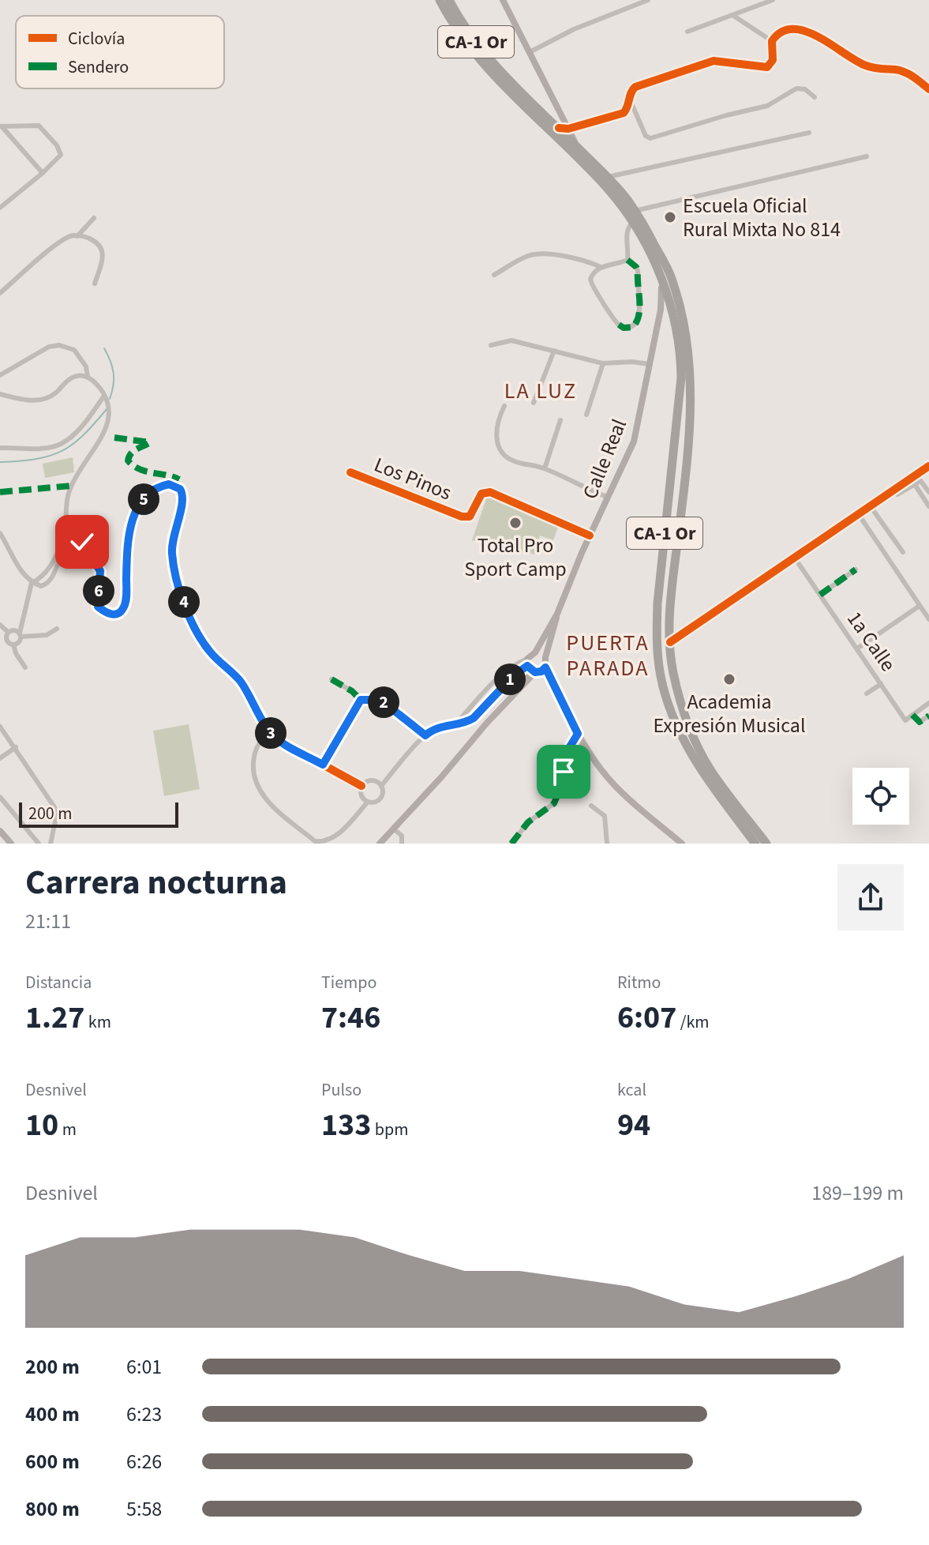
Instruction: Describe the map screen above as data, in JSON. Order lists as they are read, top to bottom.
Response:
{
  "streets": {
    "highway": ["CA-1 Or"],
    "main road": ["Calle Real"],
    "street": ["Los Pinos", "1a Calle"]
  },
  "crossings": [
    ["CA-1 Or", "Calle Real"],
    ["Calle Real", "Los Pinos"]
  ],
  "districts": ["LA LUZ", "PUERTA PARADA"],
  "places": ["Escuela Oficial Rural Mixta No 814", "Total Pro Sport Camp", "Academia Expresión Musical"],
  "legend": ["Ciclovía", "Sendero"],
  "scale_bar": "200 m",
  "page": {
    "pins": [
      "5",
      "6",
      "4",
      "1",
      "2",
      "3"
    ],
    "scale": "200 m",
    "heading": ["Carrera nocturna", "21:11"],
    "stats": [
      ["Distancia", "1.27 km"],
      ["Tiempo", "7:46"],
      ["Ritmo", "6:07 /km"],
      ["Desnivel", "10 m"],
      ["Pulso", "133 bpm"],
      ["kcal", "94"]
    ],
    "chart": ["Desnivel", "189–199 m"],
    "list": [
      {
        "name": "200 m",
        "note": "6:01"
      },
      {
        "name": "400 m",
        "note": "6:23"
      },
      {
        "name": "600 m",
        "note": "6:26"
      },
      {
        "name": "800 m",
        "note": "5:58"
      }
    ]
  }
}
